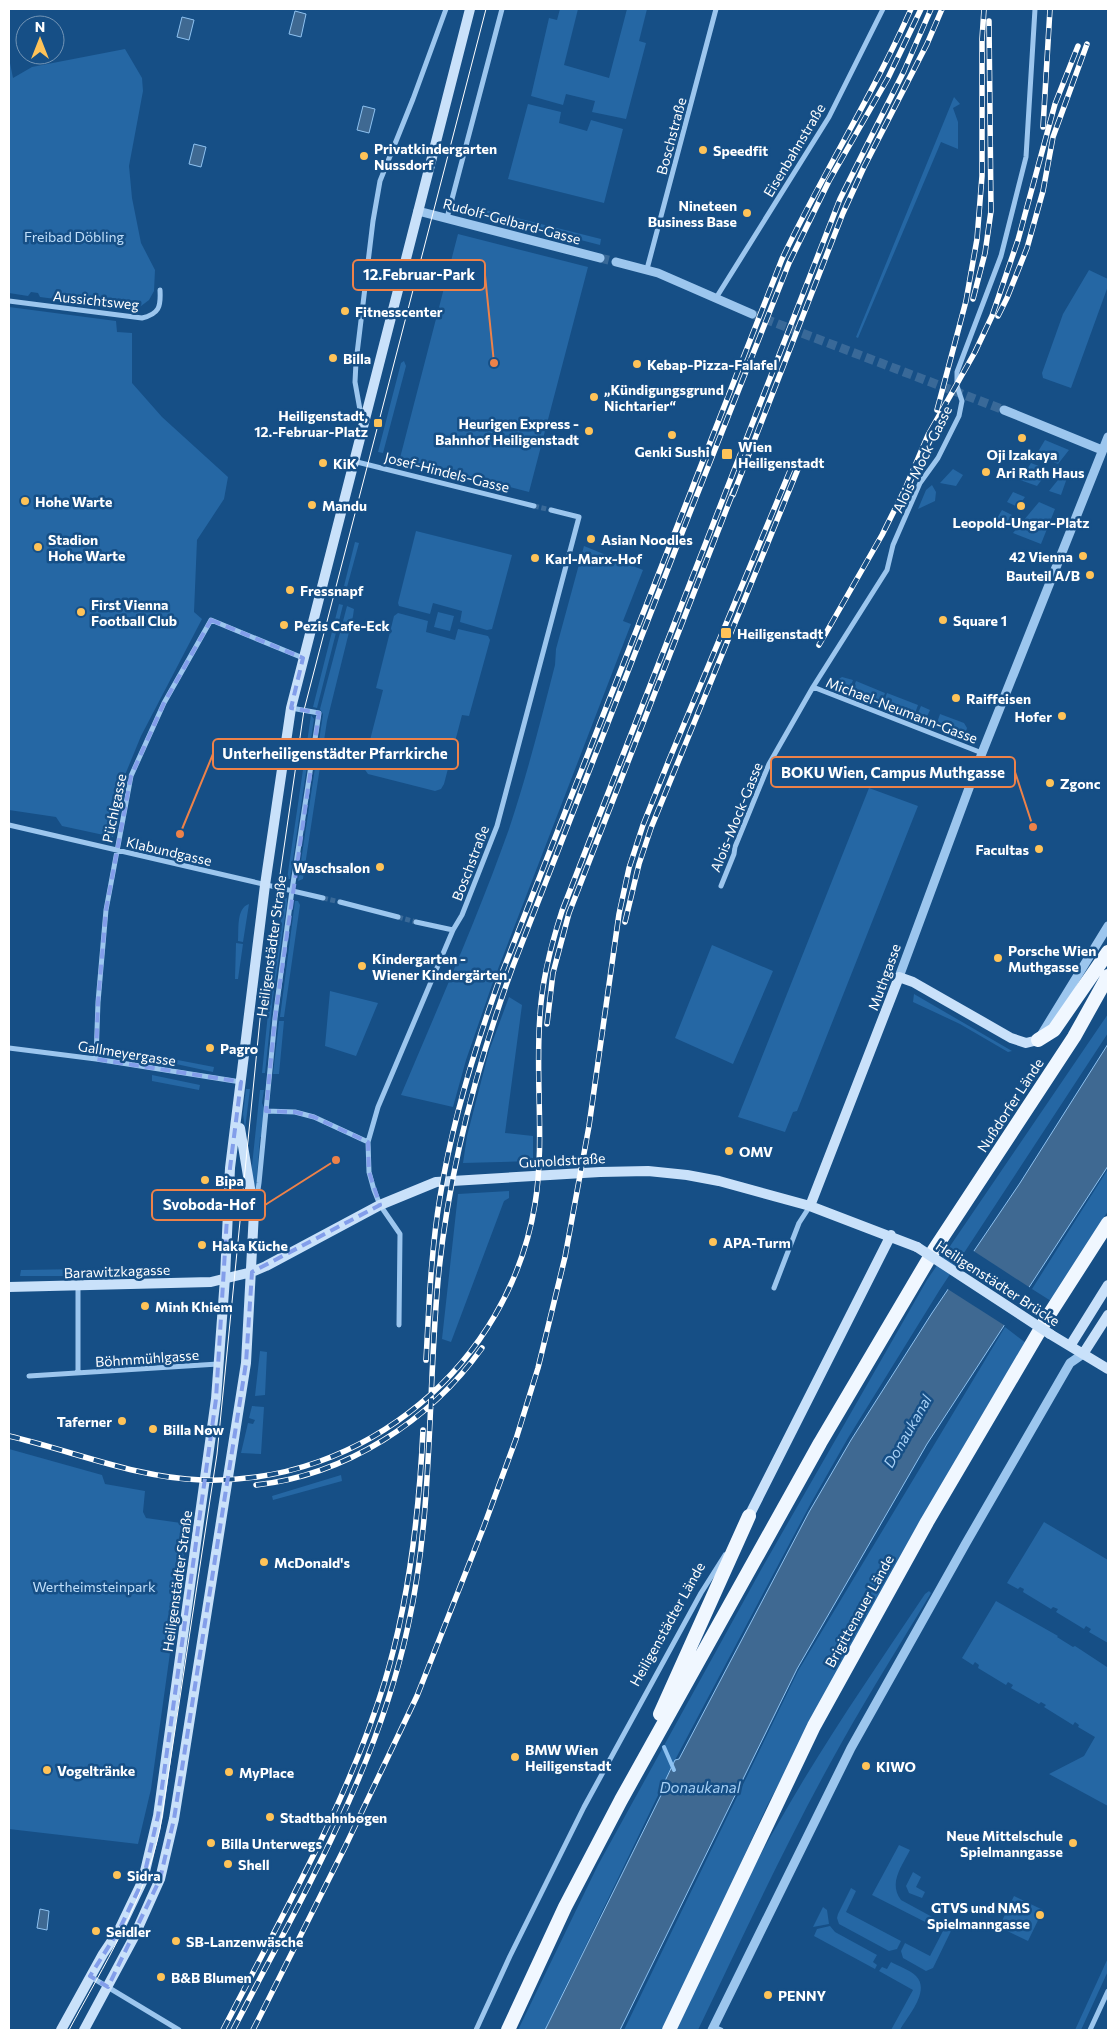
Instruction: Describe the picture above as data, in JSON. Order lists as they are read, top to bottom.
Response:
{
  "streets": {
    "highway": ["Nußdorfer Lände", "Brigittenauer Lände"],
    "main road": [
      "Heiligenstädter Straße",
      "Muthgasse",
      "Gunoldstraße",
      "Barawitzkagasse",
      "Heiligenstädter Brücke",
      "Heiligenstädter Lände"
    ],
    "street": [
      "Boschstraße",
      "Eisenbahnstraße",
      "Rudolf-Gelbard-Gasse",
      "Aussichtsweg",
      "Alois-Mock-Gasse",
      "Josef-Hindels-Gasse",
      "Michael-Neumann-Gasse",
      "Püchlgasse",
      "Klabundgasse",
      "Gallmeyergasse",
      "Böhmmühlgasse"
    ]
  },
  "crossings": [
    ["Boschstraße", "Gunoldstraße"],
    ["Rudolf-Gelbard-Gasse", "Heiligenstädter Straße"],
    ["Alois-Mock-Gasse", "Michael-Neumann-Gasse"],
    ["Josef-Hindels-Gasse", "Heiligenstädter Straße"],
    ["Michael-Neumann-Gasse", "Muthgasse"],
    ["Püchlgasse", "Klabundgasse"],
    ["Püchlgasse", "Heiligenstädter Straße"],
    ["Püchlgasse", "Gallmeyergasse"],
    ["Klabundgasse", "Heiligenstädter Straße"],
    ["Heiligenstädter Straße", "Gallmeyergasse"],
    ["Heiligenstädter Straße", "Gunoldstraße"],
    ["Heiligenstädter Straße", "Barawitzkagasse"],
    ["Heiligenstädter Straße", "Böhmmühlgasse"],
    ["Muthgasse", "Gunoldstraße"],
    ["Gunoldstraße", "Barawitzkagasse"],
    ["Gunoldstraße", "Heiligenstädter Brücke"],
    ["Gunoldstraße", "Heiligenstädter Lände"],
    ["Barawitzkagasse", "Böhmmühlgasse"]
  ],
  "water": ["Donaukanal"],
  "parks": ["Freibad Döbling", "Wertheimsteinpark"],
  "places": {
    "other": [
      "Speedfit",
      "Privatkindergarten Nussdorf",
      "Nineteen Business Base",
      "Fitnesscenter",
      "Billa",
      "12.Februar-Park",
      "Kebap-Pizza-Falafel",
      "„Kündigungsgrund Nichtarier“",
      "Heurigen Express - Bahnhof Heiligenstadt",
      "Genki Sushi",
      "Oji Izakaya",
      "KiK",
      "Ari Rath Haus",
      "Hohe Warte",
      "Mandu",
      "Leopold-Ungar-Platz",
      "Asian Noodles",
      "Stadion Hohe Warte",
      "42 Vienna",
      "Karl-Marx-Hof",
      "Bauteil A/B",
      "Fressnapf",
      "First Vienna Football Club",
      "Square 1",
      "Pezis Cafe-Eck",
      "Raiffeisen",
      "Hofer",
      "Zgonc",
      "BOKU Wien, Campus Muthgasse",
      "Unterheiligenstädter Pfarrkirche",
      "Facultas",
      "Waschsalon",
      "Porsche Wien Muthgasse",
      "Kindergarten - Wiener Kindergärten",
      "Pagro",
      "OMV",
      "Svoboda-Hof",
      "Bipa",
      "APA-Turm",
      "Haka Küche",
      "Minh Khiem",
      "Taferner",
      "Billa Now",
      "McDonald's",
      "BMW Wien Heiligenstadt",
      "KIWO",
      "Vogeltränke",
      "MyPlace",
      "Stadtbahnbogen",
      "Billa Unterwegs",
      "Neue Mittelschule Spielmanngasse",
      "Shell",
      "Sidra",
      "GTVS und NMS Spielmanngasse",
      "Seidler",
      "SB-Lanzenwäsche",
      "B&B Blumen",
      "PENNY"
    ],
    "transit": ["Heiligenstadt, 12.-Februar-Platz", "Wien Heiligenstadt", "Heiligenstadt"]
  },
  "north": "top"
}
